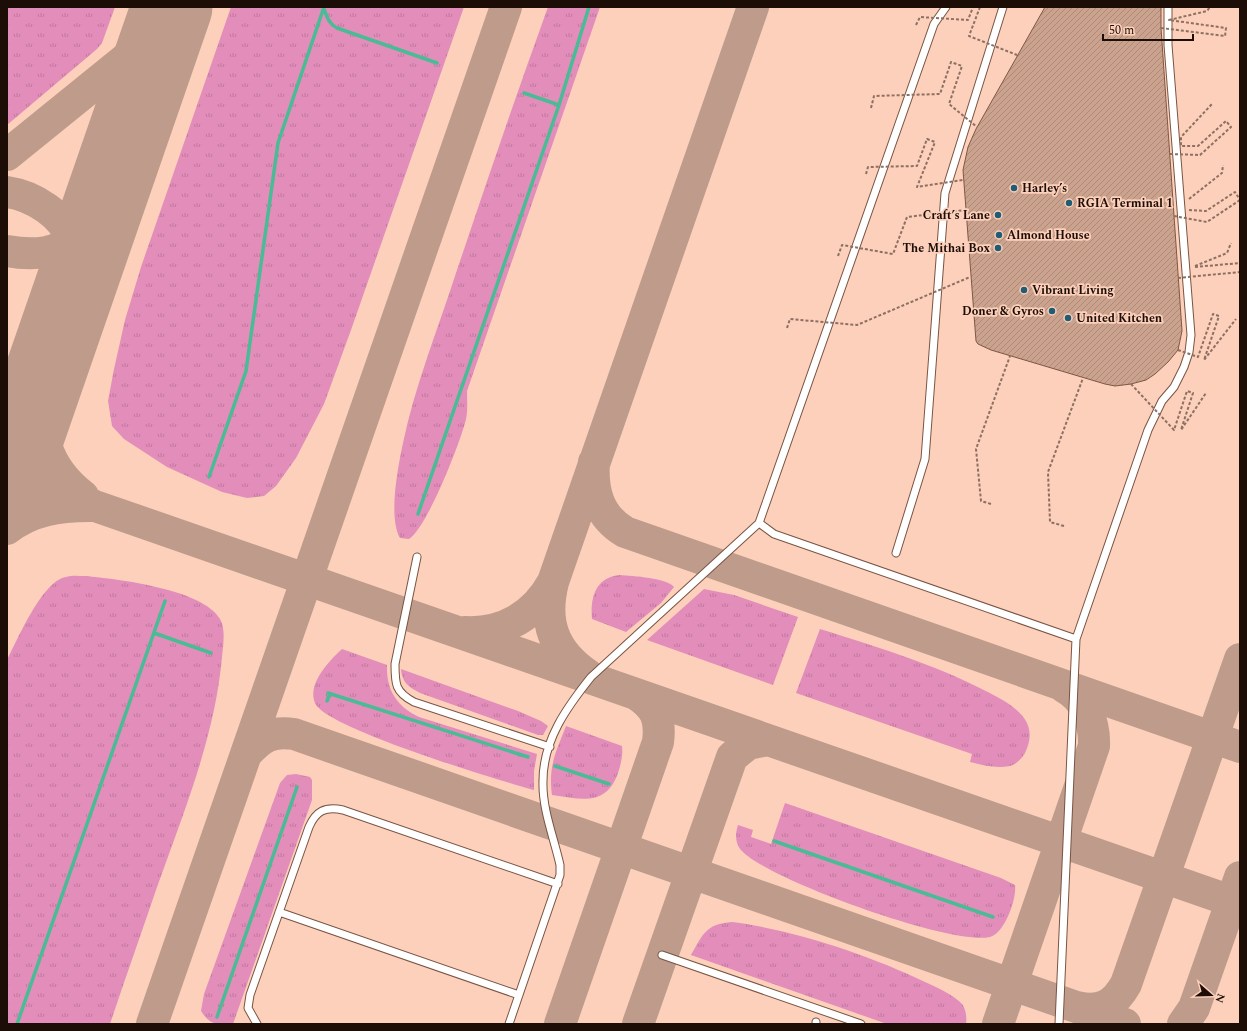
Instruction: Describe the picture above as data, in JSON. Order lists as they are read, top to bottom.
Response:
{
  "places": [
    "Harley’s",
    "RGIA Terminal 1",
    "Craft’s Lane",
    "Almond House",
    "The Mithai Box",
    "Vibrant Living",
    "Doner & Gyros",
    "United Kitchen"
  ],
  "scale_bar": "50 m",
  "north": "right"
}
